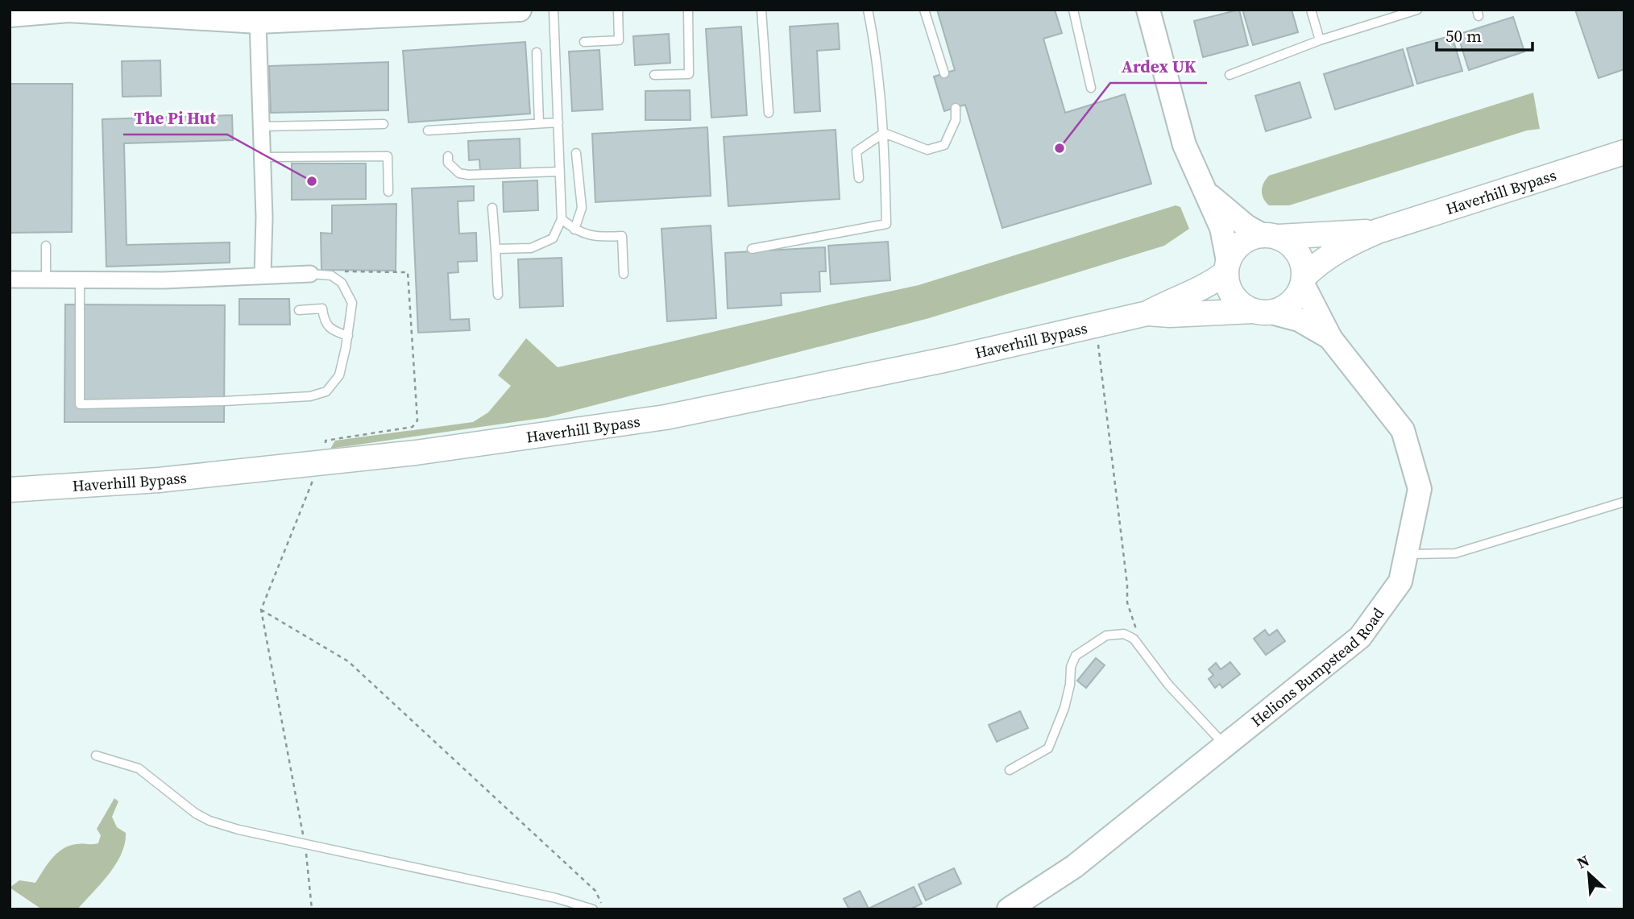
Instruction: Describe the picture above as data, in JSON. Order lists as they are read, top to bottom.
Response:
{
  "streets": {
    "main road": ["Haverhill Bypass"],
    "street": ["Helions Bumpstead Road"]
  },
  "crossings": [
    ["Haverhill Bypass", "Helions Bumpstead Road"]
  ],
  "places": ["Ardex UK", "The Pi Hut"],
  "scale_bar": "50 m",
  "north": "top left"
}
